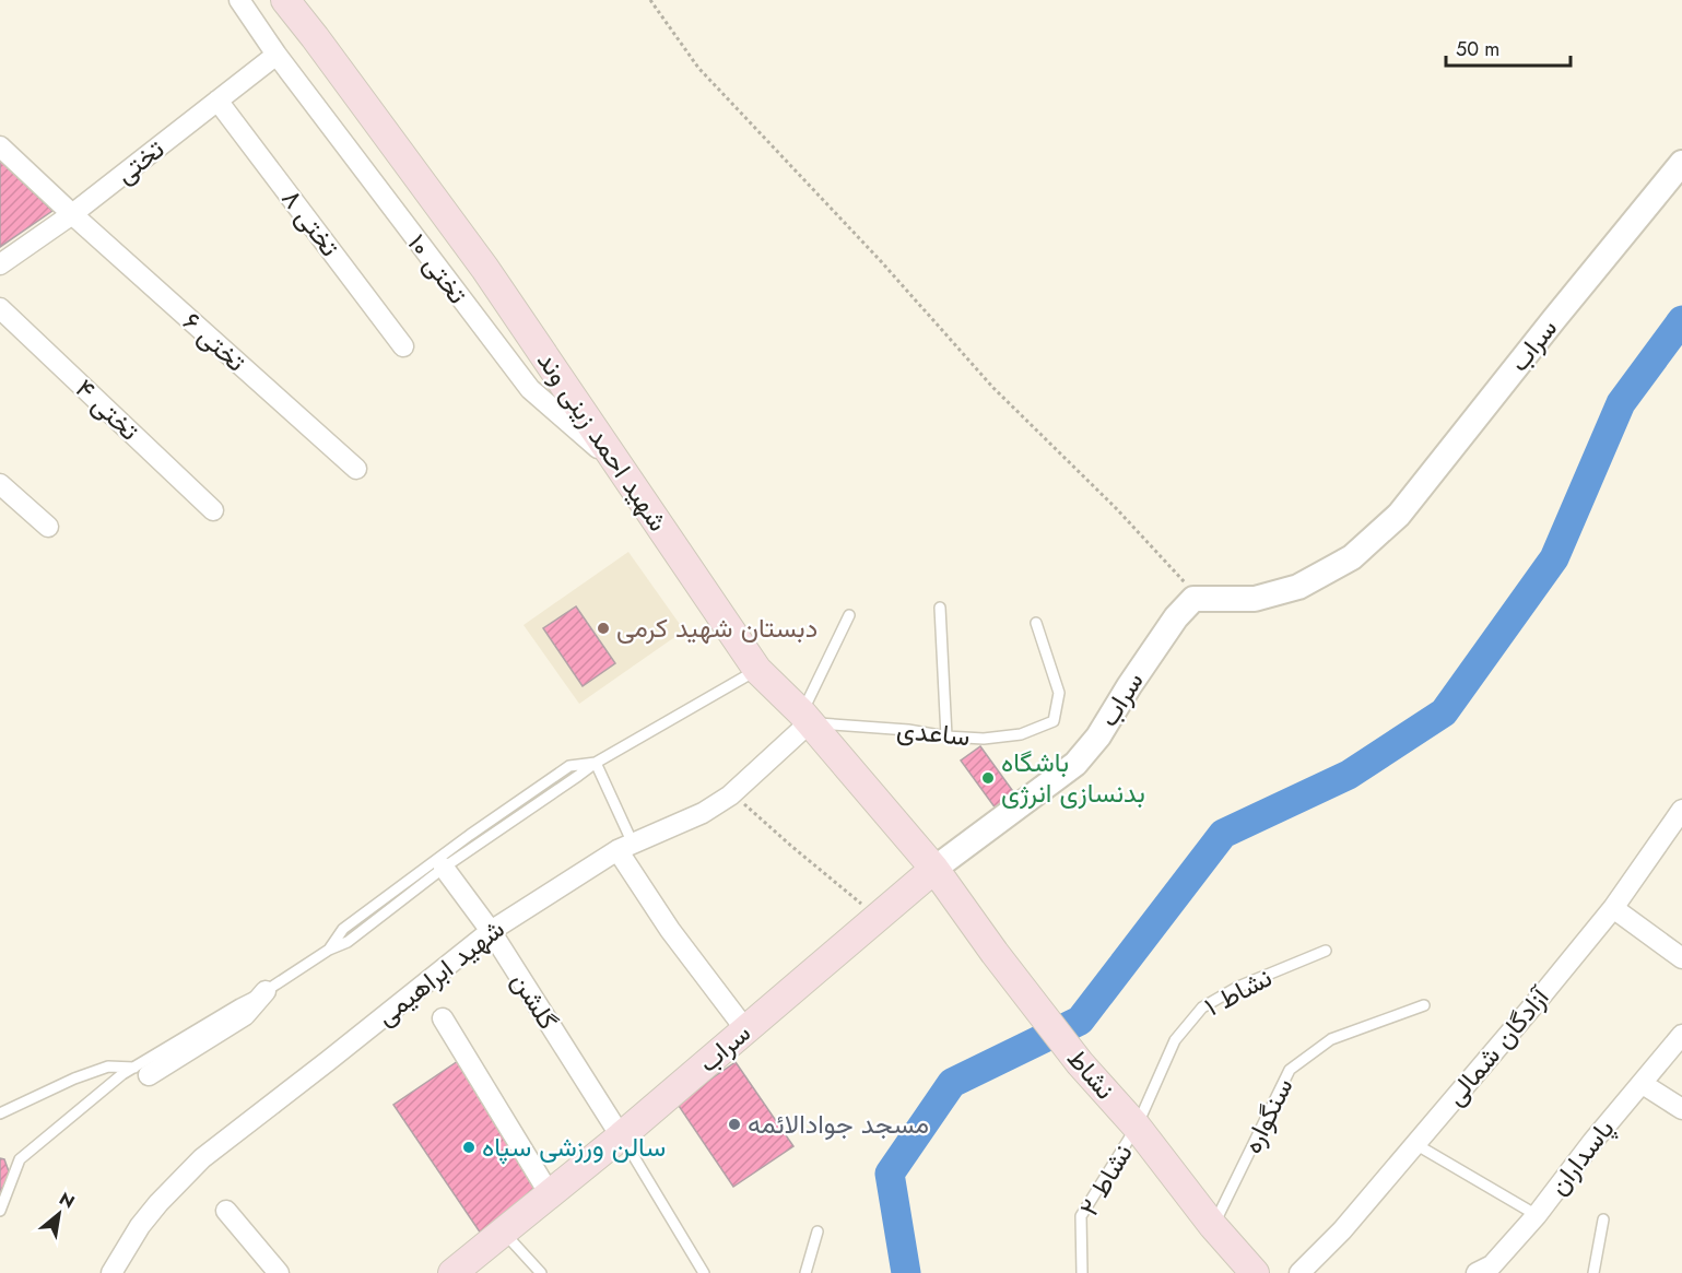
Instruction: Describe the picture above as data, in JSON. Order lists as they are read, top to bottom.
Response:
{
  "streets": {
    "main road": ["سراب", "شهید احمد زینی وند", "نشاط"],
    "street": [
      "تختی",
      "تختی ۸",
      "تختی ۱۰",
      "تختی ۶",
      "تختی ۴",
      "شهید ابراهیمی",
      "گلشن",
      "آزادگان شمالی",
      "پاسداران"
    ],
    "lane": [
      "ساعدی",
      "نشاط ۱",
      "سنگواره",
      "نشاط ۲"
    ]
  },
  "crossings": [
    ["تختی", "تختی ۸"],
    ["تختی", "تختی ۱۰"],
    ["تختی", "تختی ۶"],
    ["تختی ۱۰", "شهید احمد زینی وند"],
    ["سراب", "شهید احمد زینی وند"],
    ["سراب", "گلشن"],
    ["سراب", "نشاط"],
    ["شهید احمد زینی وند", "ساعدی"],
    ["شهید احمد زینی وند", "شهید ابراهیمی"],
    ["شهید احمد زینی وند", "نشاط"],
    ["ساعدی", "شهید ابراهیمی"],
    ["شهید ابراهیمی", "گلشن"],
    ["نشاط ۱", "نشاط"],
    ["نشاط ۱", "نشاط ۲"],
    ["نشاط", "سنگواره"],
    ["نشاط", "نشاط ۲"]
  ],
  "places": [
    "دبستان شهید کرمی",
    "باشگاه بدنسازی انرژی",
    "مسجد جوادالائمه",
    "سالن ورزشی سپاه"
  ],
  "scale_bar": "50 m",
  "north": "top right"
}
